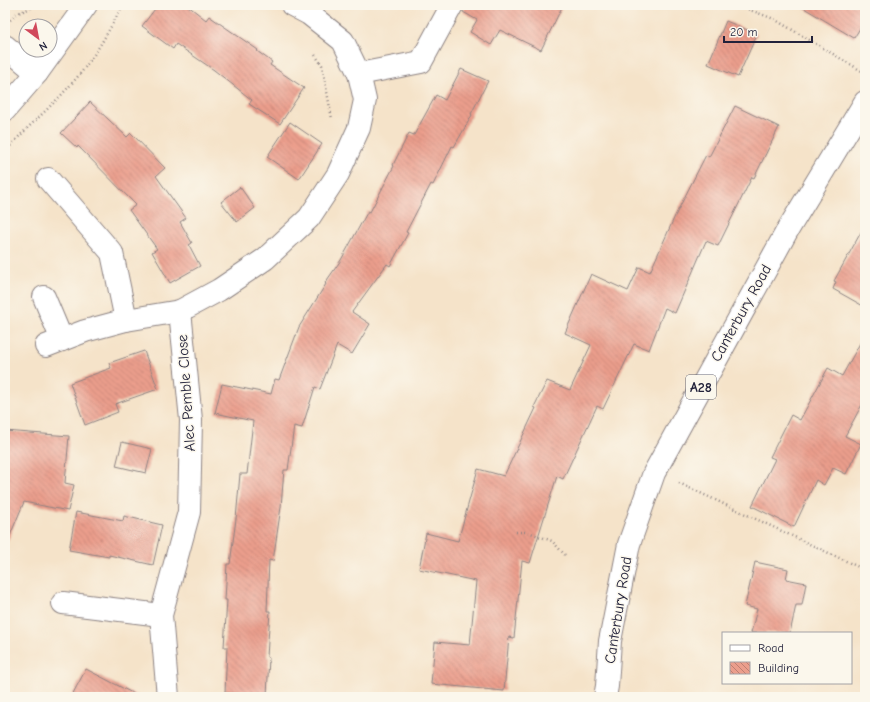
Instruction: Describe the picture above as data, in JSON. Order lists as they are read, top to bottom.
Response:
{
  "streets": {
    "main road": ["Canterbury Road", "A28", "Alec Pemble Close"]
  },
  "legend": ["Road", "Building"],
  "scale_bar": "20 m",
  "north": "bottom right"
}
